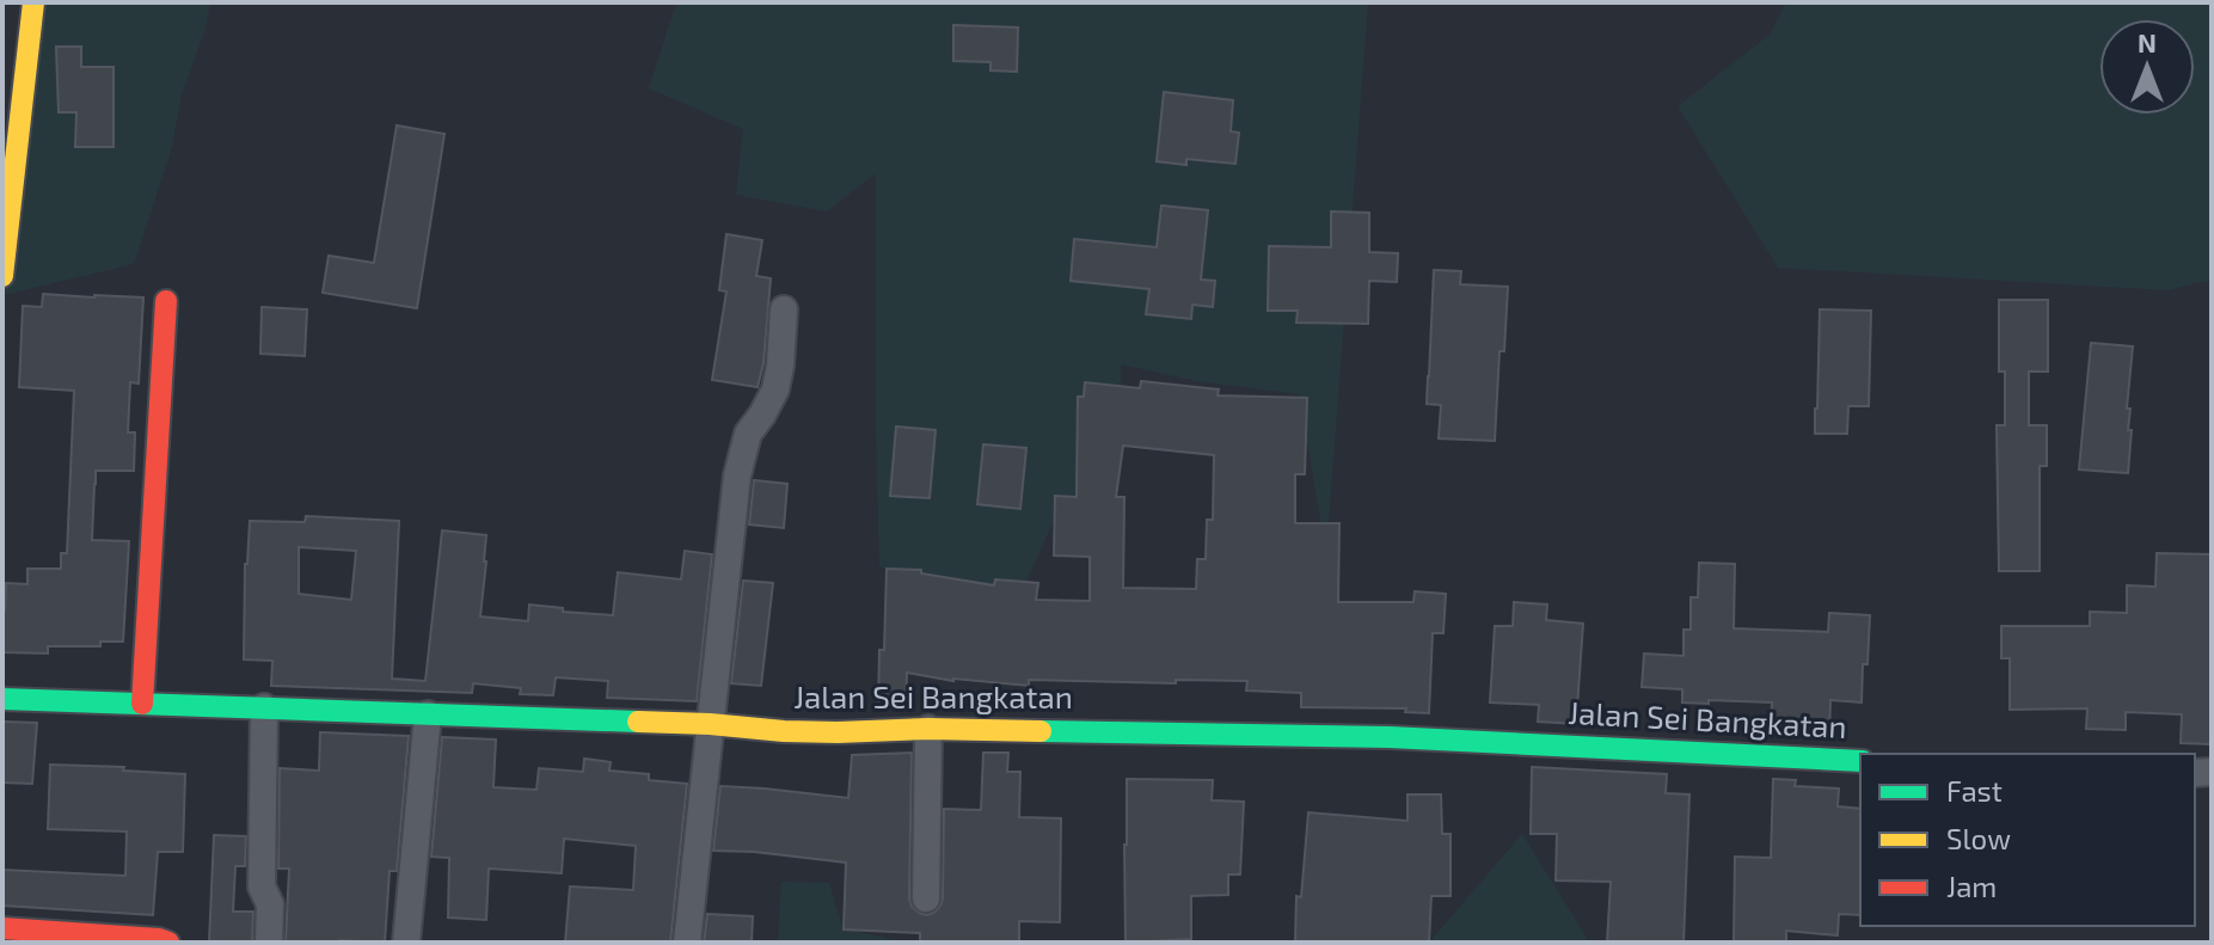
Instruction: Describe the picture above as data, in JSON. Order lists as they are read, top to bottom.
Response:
{
  "streets": {
    "street": ["Jalan Sei Bangkatan"]
  },
  "legend": ["Fast", "Slow", "Jam"],
  "north": "top"
}
